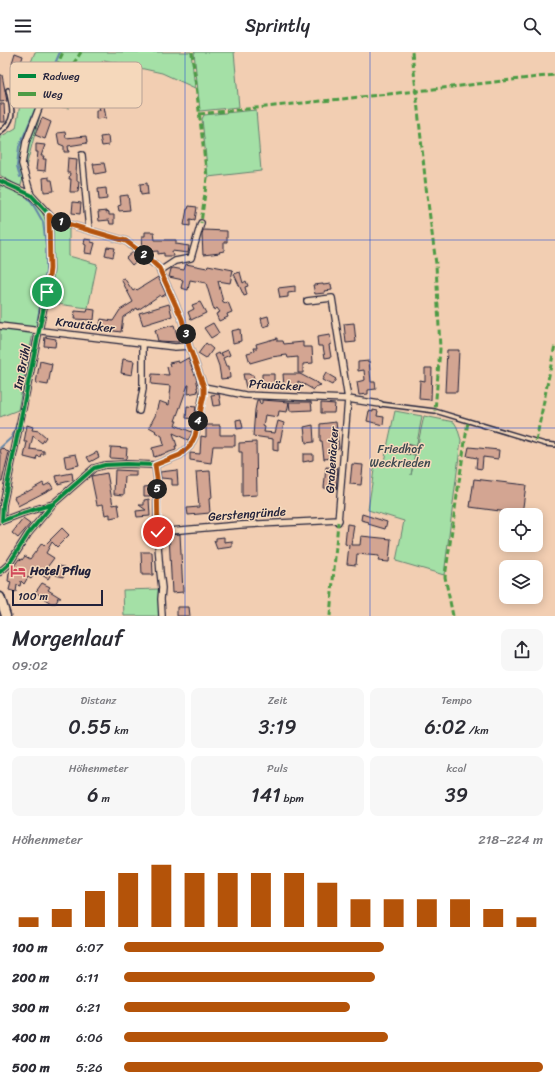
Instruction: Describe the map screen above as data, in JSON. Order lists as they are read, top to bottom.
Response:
{
  "streets": {
    "street": [
      "Krautäcker",
      "Im Brühl",
      "Pfauäcker",
      "Grabenäcker",
      "Gerstengründe"
    ]
  },
  "crossings": [
    ["Krautäcker", "Im Brühl"],
    ["Pfauäcker", "Grabenäcker"],
    ["Grabenäcker", "Gerstengründe"]
  ],
  "parks": ["Friedhof Weckrieden"],
  "places": {
    "hotel": ["Hotel Pflug"]
  },
  "legend": ["Radweg", "Weg"],
  "scale_bar": "100 m",
  "page": {
    "header": "Sprintly",
    "pins": [
      "1",
      "2",
      "3",
      "4",
      "5"
    ],
    "scale": "100 m",
    "heading": ["Morgenlauf", "09:02"],
    "stats": [
      ["Distanz", "0.55 km"],
      ["Zeit", "3:19"],
      ["Tempo", "6:02 /km"],
      ["Höhenmeter", "6 m"],
      ["Puls", "141 bpm"],
      ["kcal", "39"]
    ],
    "chart": ["Höhenmeter", "218–224 m"],
    "list": [
      {
        "name": "100 m",
        "note": "6:07"
      },
      {
        "name": "200 m",
        "note": "6:11"
      },
      {
        "name": "300 m",
        "note": "6:21"
      },
      {
        "name": "400 m",
        "note": "6:06"
      },
      {
        "name": "500 m",
        "note": "5:26"
      }
    ]
  }
}
